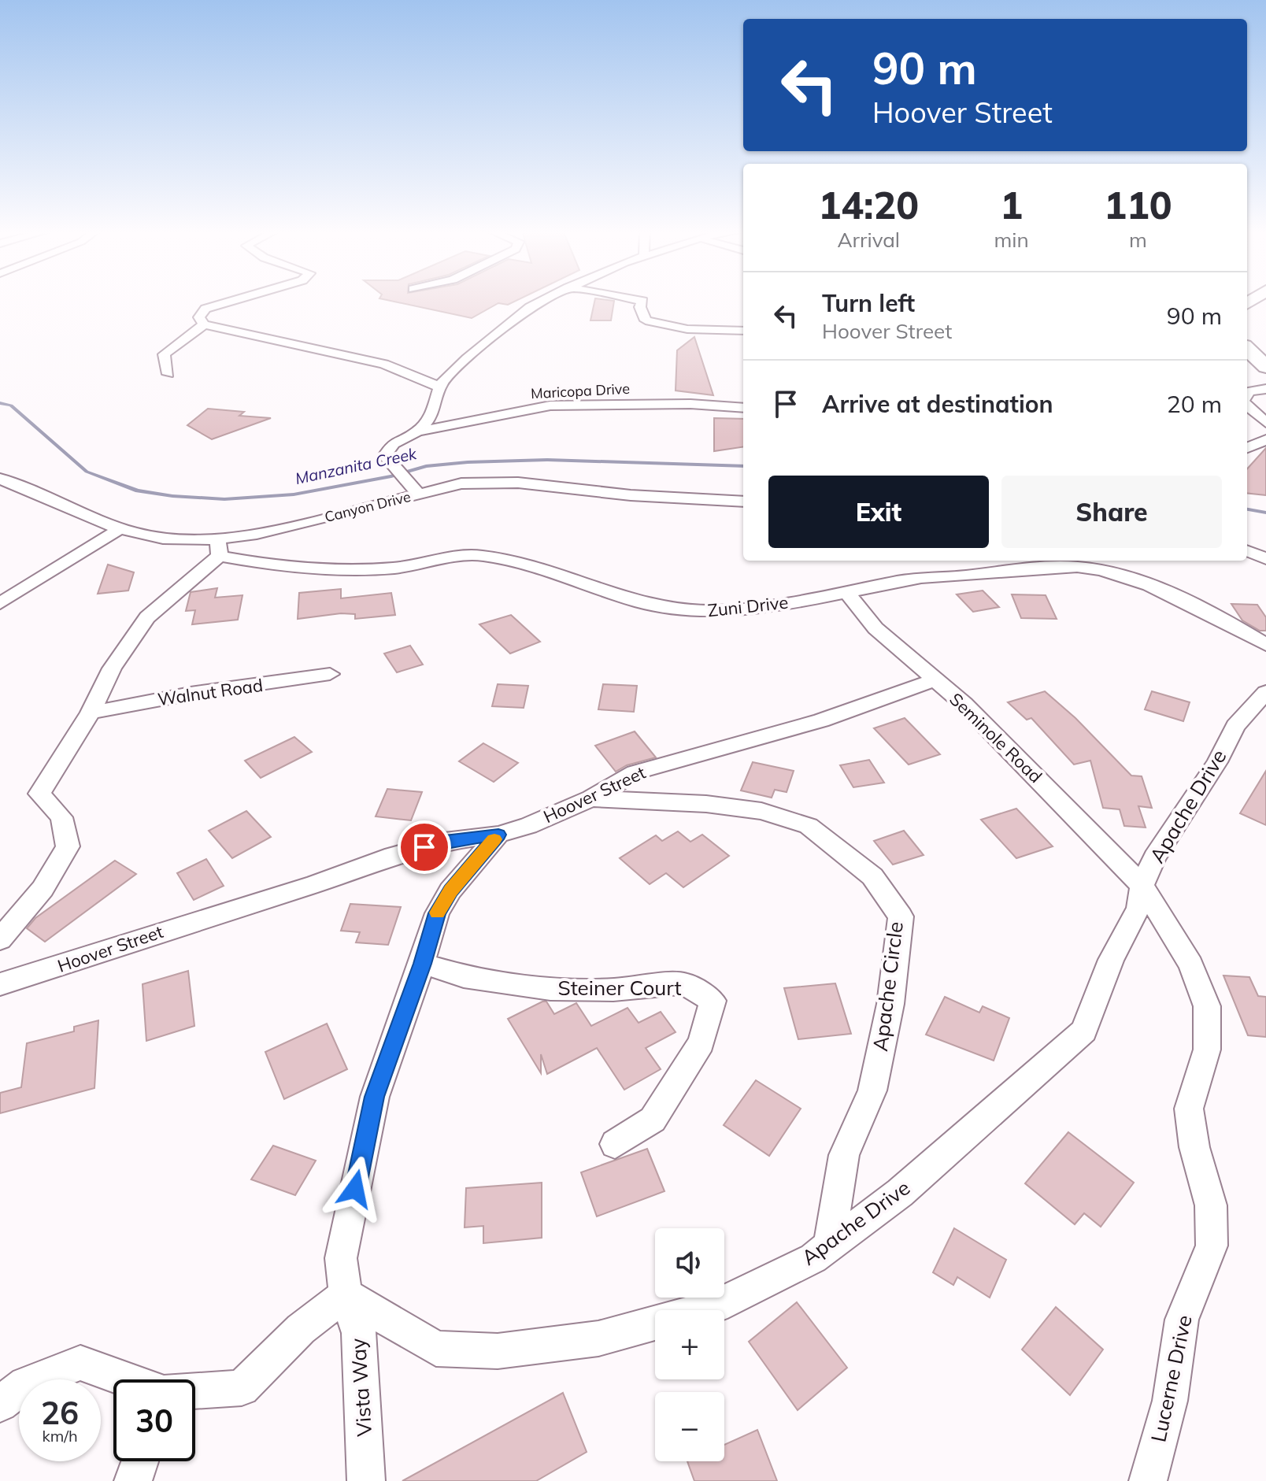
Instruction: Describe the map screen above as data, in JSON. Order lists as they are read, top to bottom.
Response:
{
  "streets": {
    "street": [
      "Maricopa Drive",
      "Canyon Drive",
      "Zuni Drive",
      "Walnut Road",
      "Seminole Road",
      "Hoover Street",
      "Apache Drive",
      "Apache Circle",
      "Steiner Court",
      "Lucerne Drive",
      "Vista Way"
    ]
  },
  "crossings": [
    ["Canyon Drive", "Zuni Drive"],
    ["Zuni Drive", "Seminole Road"],
    ["Seminole Road", "Hoover Street"],
    ["Seminole Road", "Apache Drive"],
    ["Seminole Road", "Lucerne Drive"],
    ["Hoover Street", "Apache Circle"],
    ["Hoover Street", "Vista Way"],
    ["Apache Drive", "Apache Circle"],
    ["Apache Drive", "Lucerne Drive"],
    ["Apache Drive", "Vista Way"],
    ["Steiner Court", "Vista Way"]
  ],
  "water": ["Manzanita Creek"],
  "page": {
    "turn": ["90 m", "Hoover Street"],
    "eta": [
      "14:20",
      "Arrival",
      "1",
      "min",
      "110",
      "m"
    ],
    "list": [
      {
        "name": "Turn left",
        "note": "Hoover Street",
        "value": "90 m"
      },
      {
        "name": "Arrive at destination",
        "value": "20 m"
      }
    ],
    "buttons": ["Exit", "Share"],
    "map_buttons": ["+", "−"],
    "speed": "26 km/h",
    "limit": "30"
  }
}
